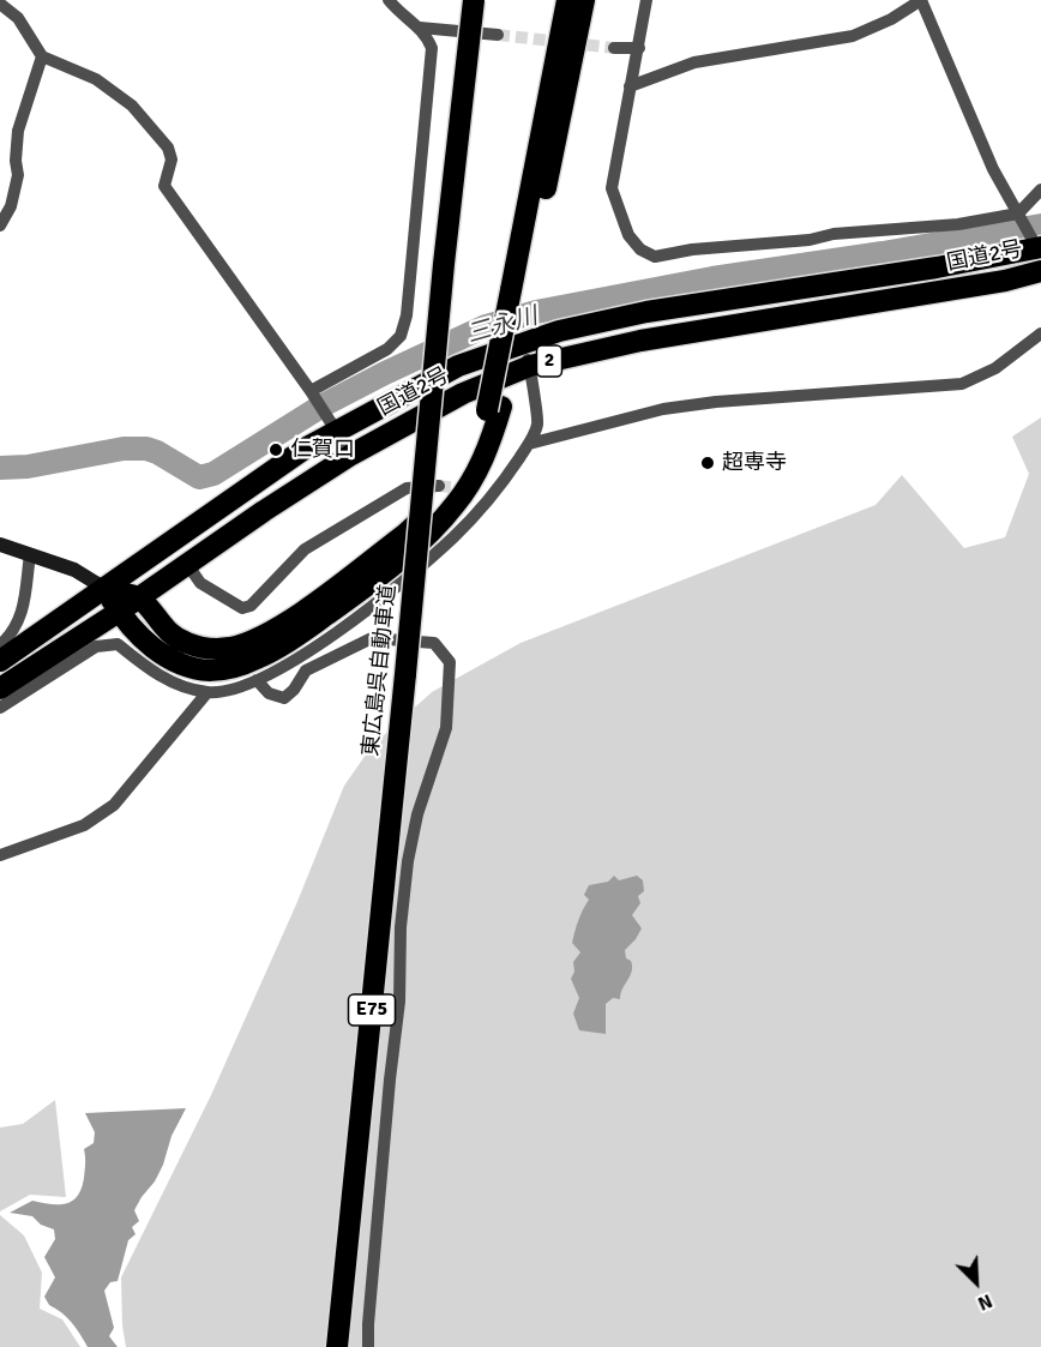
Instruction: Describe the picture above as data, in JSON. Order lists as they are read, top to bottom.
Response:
{
  "streets": {
    "highway": [
      "国道2号",
      "2",
      "東広島呉自動車道",
      "E75"
    ]
  },
  "water": ["三永川"],
  "places": ["仁賀口", "超専寺"],
  "north": "bottom right"
}
